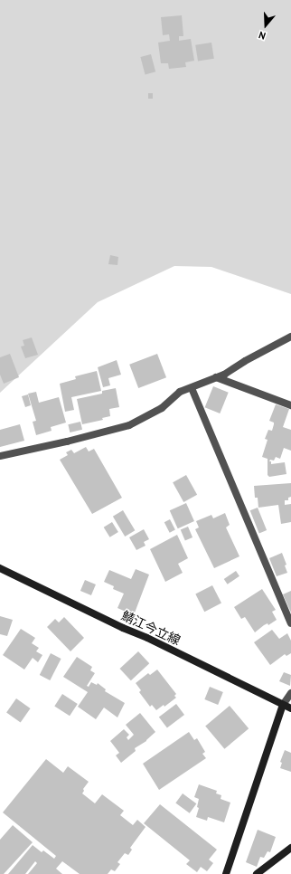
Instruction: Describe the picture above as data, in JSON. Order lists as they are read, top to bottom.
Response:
{
  "streets": {
    "main road": ["鯖江今立線"]
  },
  "north": "bottom"
}
